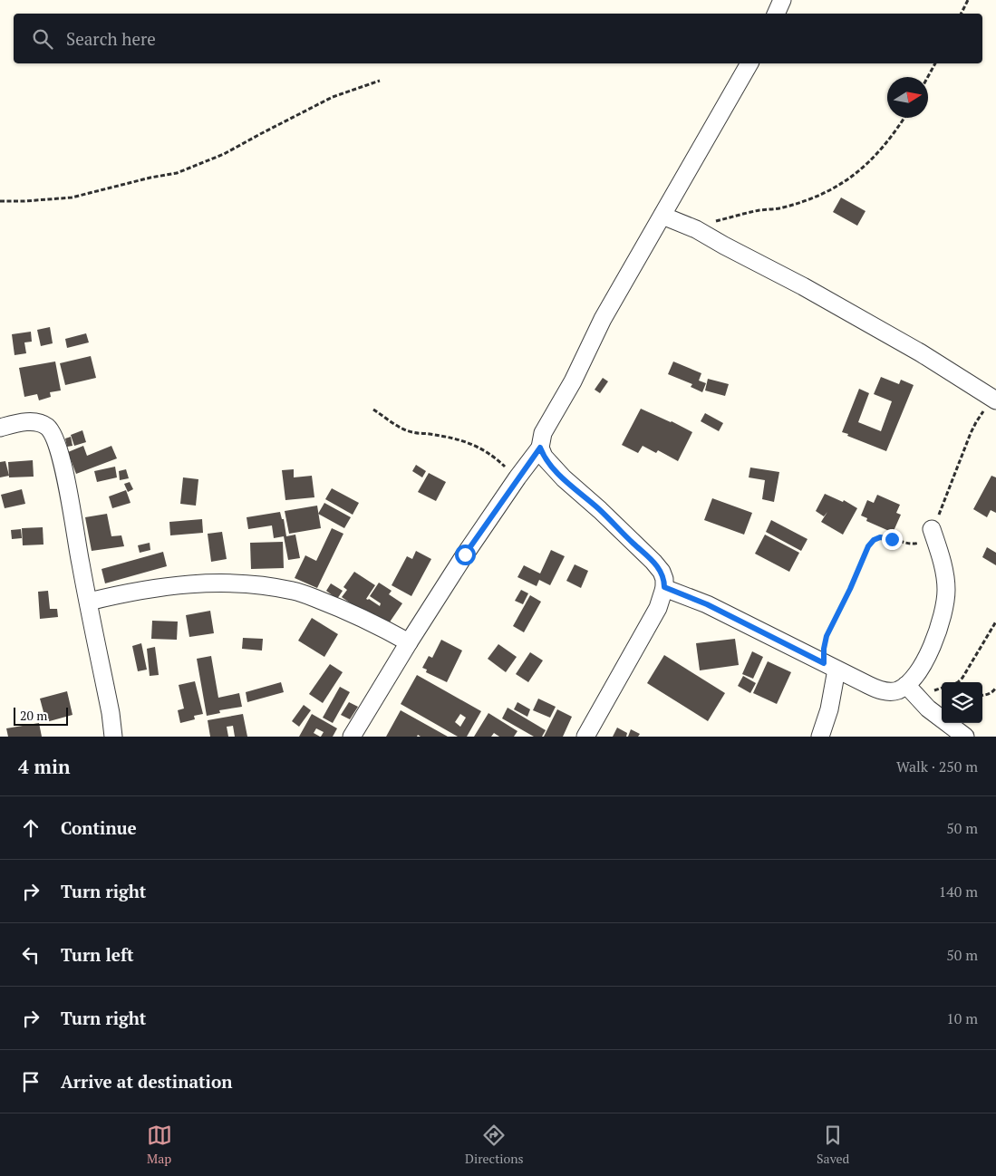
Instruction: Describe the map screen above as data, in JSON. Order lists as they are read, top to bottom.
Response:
{
  "scale_bar": "20 m",
  "north": "right",
  "page": {
    "search": "Search here",
    "scale": "20 m",
    "heading": ["4 min", "Walk · 250 m"],
    "list": [
      ["Continue", "50 m"],
      ["Turn right", "140 m"],
      ["Turn left", "50 m"],
      ["Turn right", "10 m"],
      "Arrive at destination"
    ],
    "nav": ["Map", "Directions", "Saved"]
  }
}
